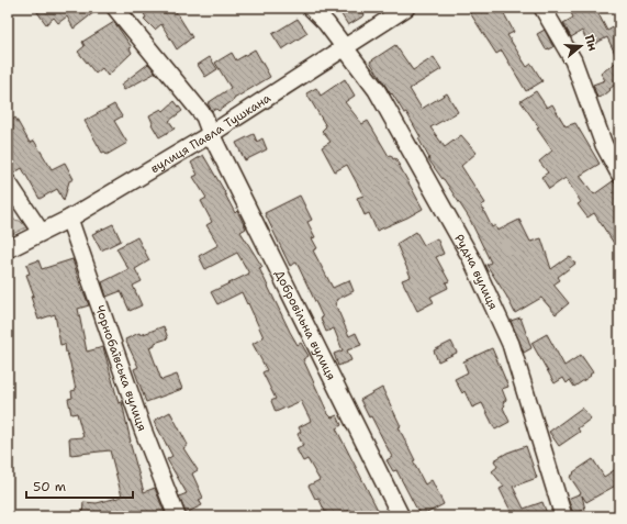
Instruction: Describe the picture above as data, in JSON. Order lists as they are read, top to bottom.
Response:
{
  "streets": {
    "street": [
      "вулиця Павла Тушкана",
      "Рудна вулиця",
      "Добровільна вулиця",
      "Чорнобаївська вулиця"
    ]
  },
  "crossings": [
    ["вулиця Павла Тушкана", "Рудна вулиця"],
    ["вулиця Павла Тушкана", "Добровільна вулиця"],
    ["вулиця Павла Тушкана", "Чорнобаївська вулиця"]
  ],
  "scale_bar": "50 m",
  "north": "right"
}
